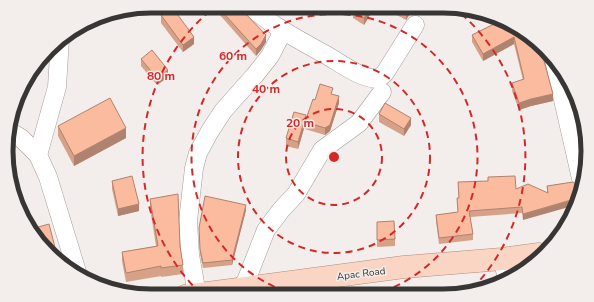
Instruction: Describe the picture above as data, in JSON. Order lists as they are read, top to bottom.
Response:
{
  "streets": {
    "main road": ["Apac Road"]
  },
  "rings": [
    "60 m",
    "80 m",
    "40 m",
    "20 m"
  ]
}
